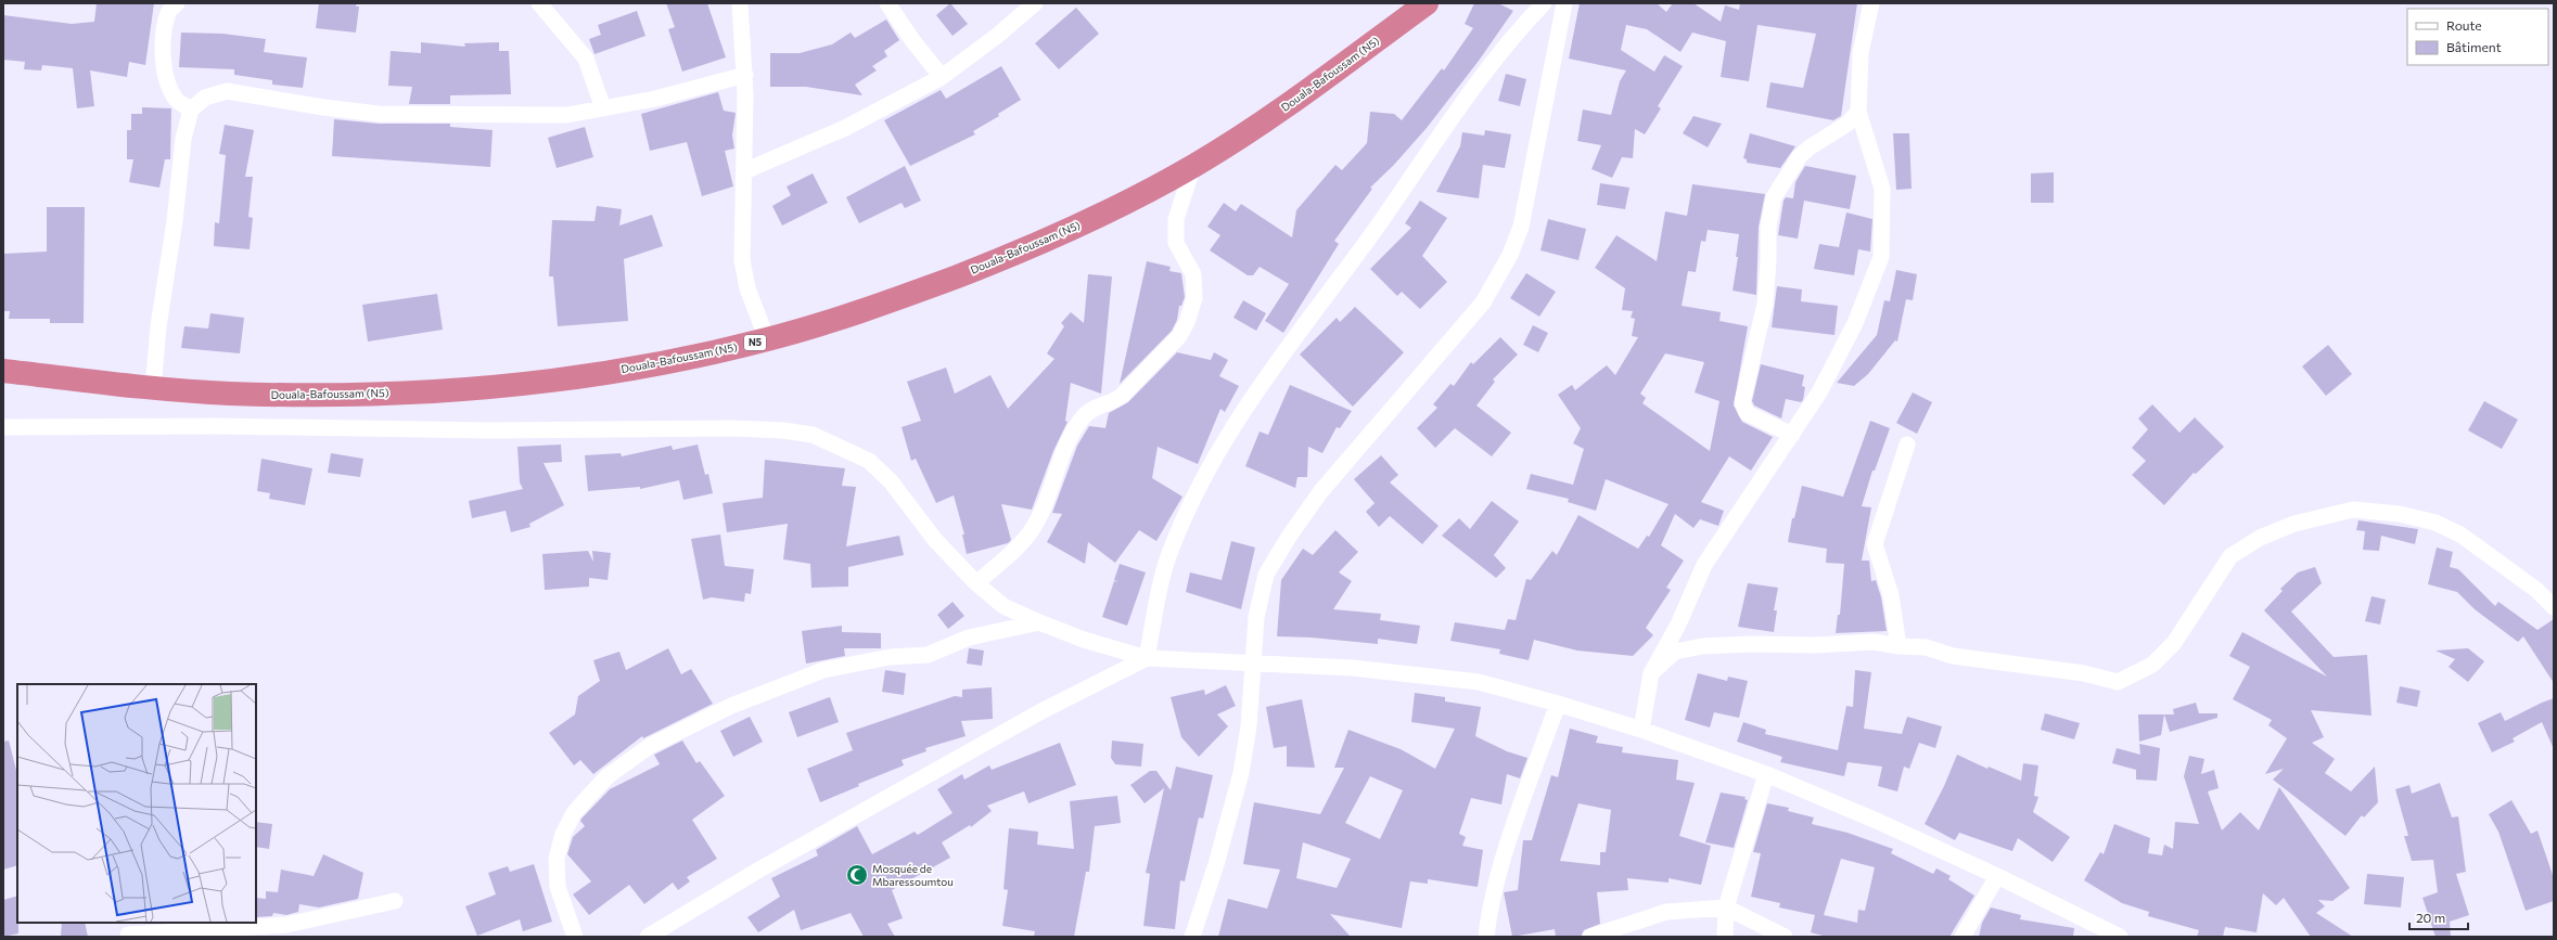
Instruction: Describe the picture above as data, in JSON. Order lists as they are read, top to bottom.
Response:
{
  "streets": {
    "highway": ["Douala-Bafoussam (N5)", "N5"]
  },
  "places": {
    "mosque": ["Mosquée de Mbaressoumtou"]
  },
  "legend": ["Route", "Bâtiment"],
  "scale_bar": "20 m"
}
